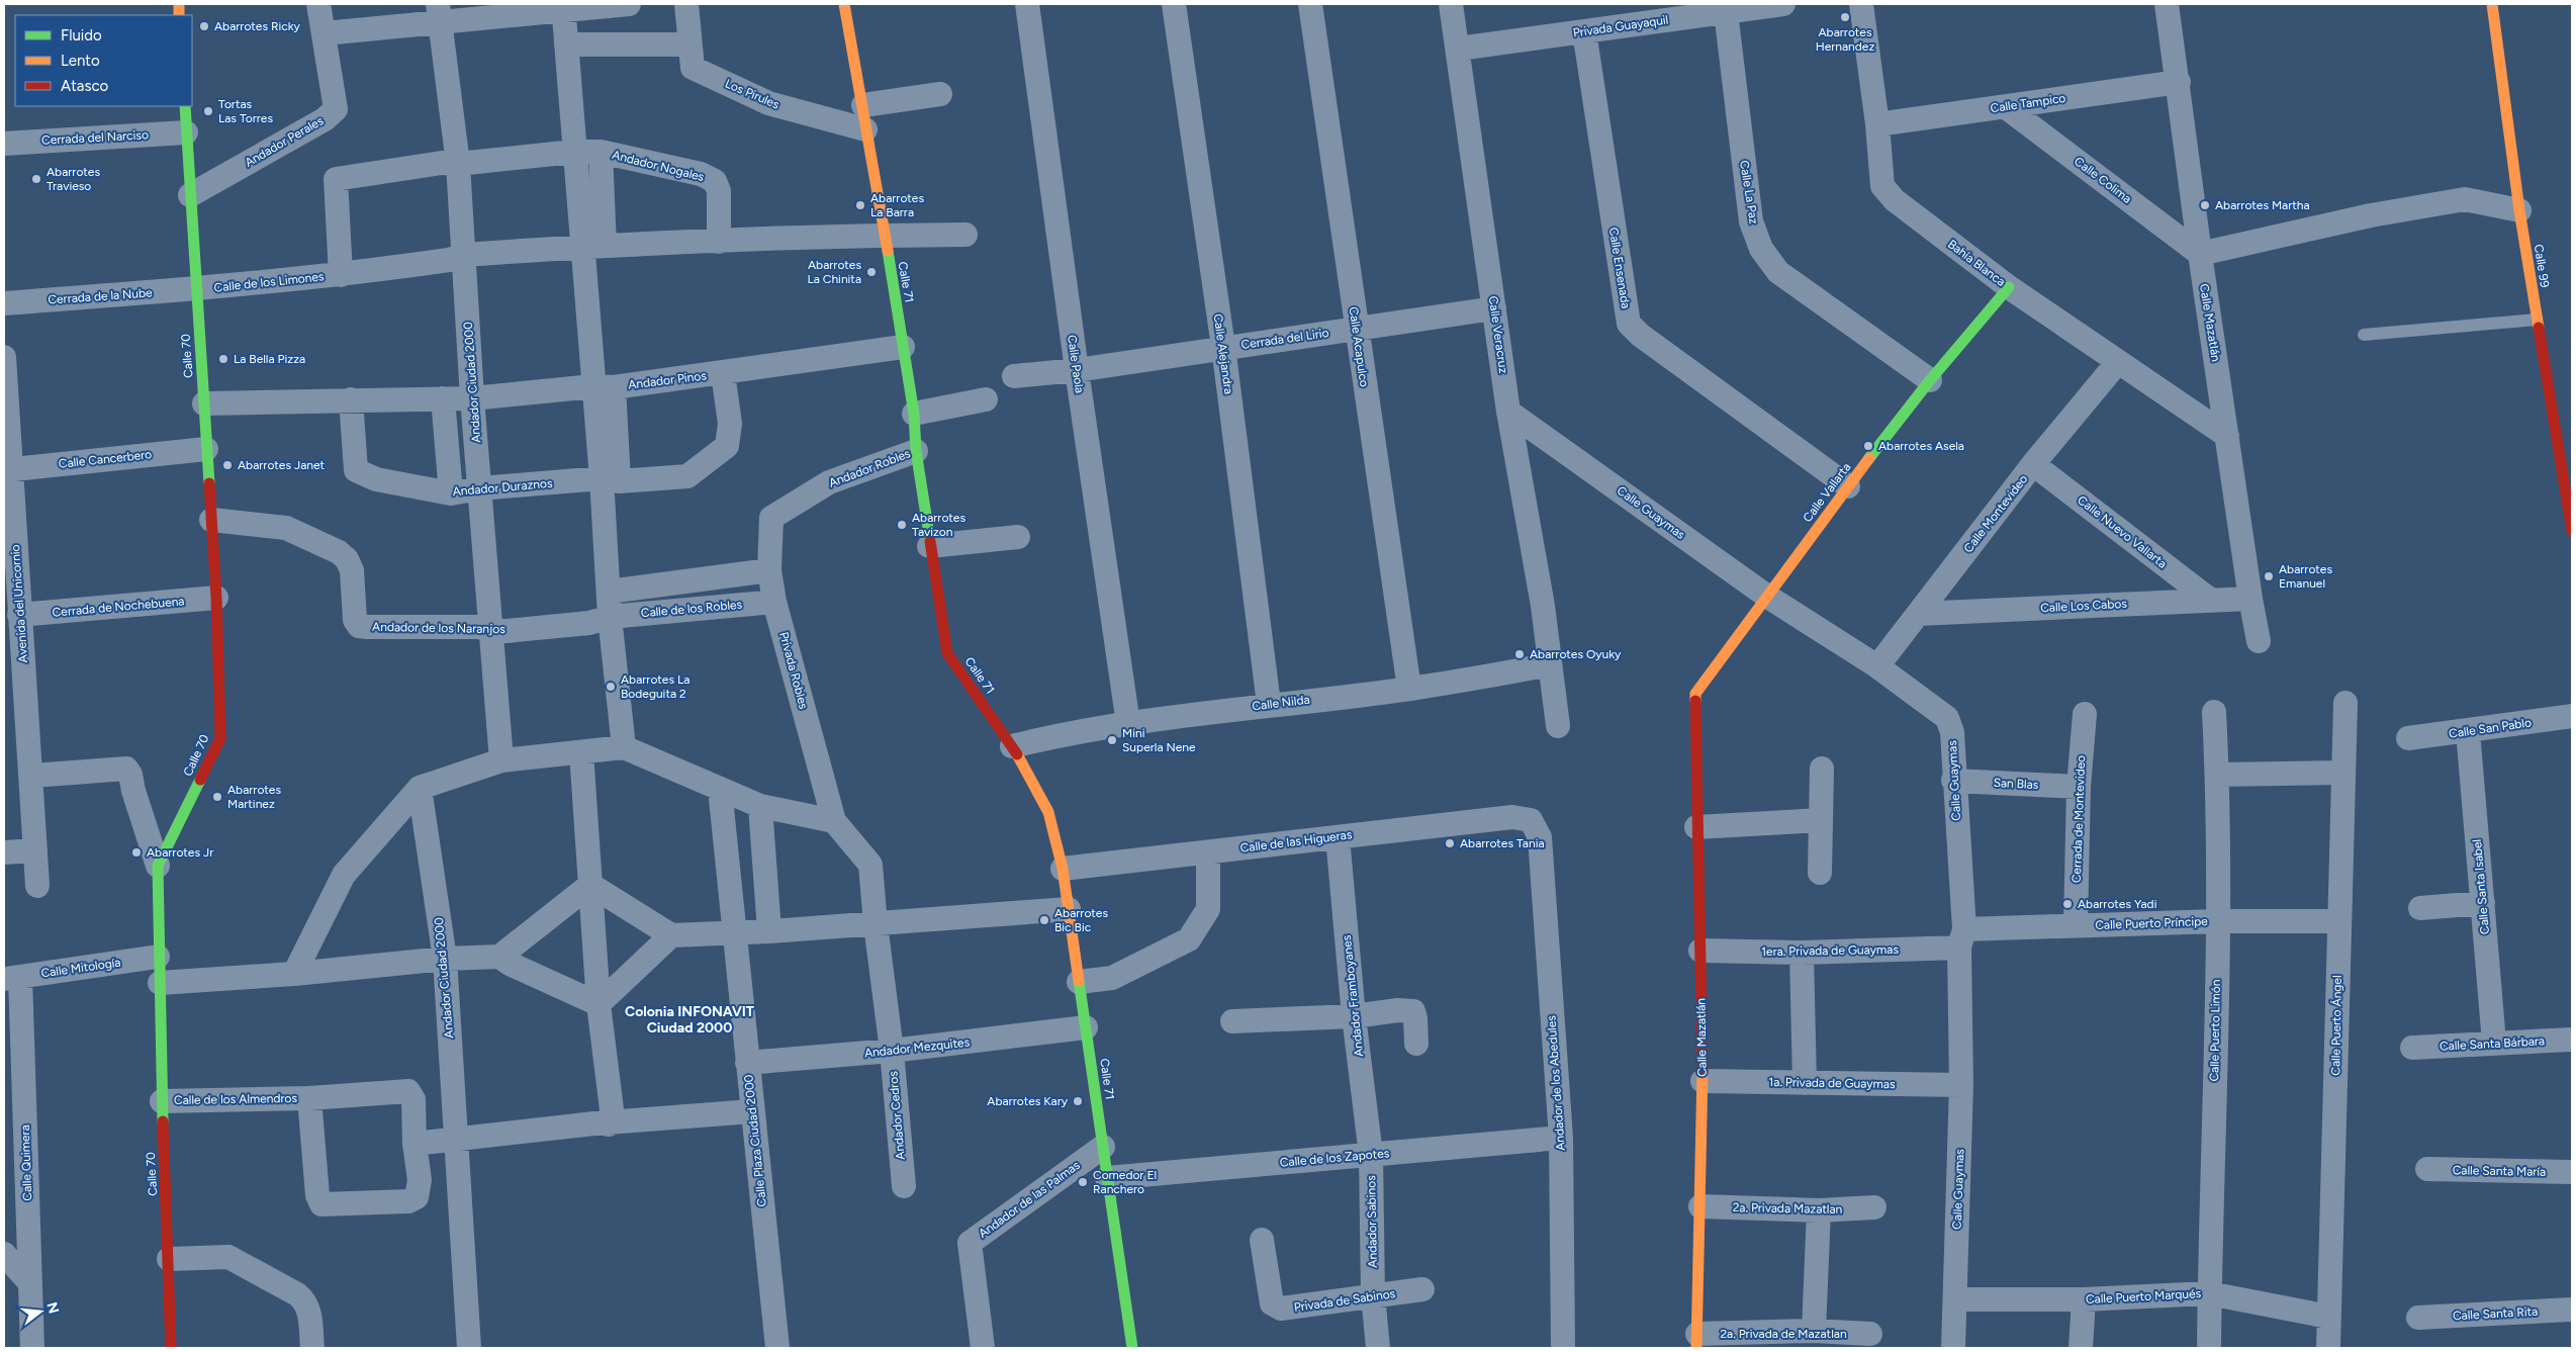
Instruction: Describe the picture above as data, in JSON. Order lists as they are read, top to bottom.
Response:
{
  "streets": {
    "street": [
      "Privada Guayaquil",
      "Los Pirules",
      "Calle Tampico",
      "Cerrada del Narciso",
      "Andador Perales",
      "Andador Nogales",
      "Calle Colima",
      "Calle La Paz",
      "Bahía Blanca",
      "Calle 99",
      "Calle Ensenada",
      "Calle de los Limones",
      "Calle 71",
      "Cerrada de la Nube",
      "Calle Mazatlán",
      "Calle Veracruz",
      "Cerrada del Lirio",
      "Calle Acapulco",
      "Calle Alejandra",
      "Calle 70",
      "Calle Paola",
      "Andador Pinos",
      "Andador Ciudad 2000",
      "Calle Cancerbero",
      "Andador Robles",
      "Andador Duraznos",
      "Calle Vallarta",
      "Calle Guaymas",
      "Calle Montevideo",
      "Calle Nuevo Vallarta",
      "Avenida del Unicornio",
      "Calle Los Cabos",
      "Cerrada de Nochebuena",
      "Calle de los Robles",
      "Andador de los Naranjos",
      "Privada Robles",
      "Calle Nilda",
      "Calle San Pablo",
      "San Blas",
      "Cerrada de Montevideo",
      "Calle de las Higueras",
      "Calle Santa Isabel",
      "Calle Puerto Príncipe",
      "1era. Privada de Guaymas",
      "Calle Mitología",
      "Andador Framboyanes",
      "Calle Puerto Ángel",
      "Calle Puerto Limón",
      "Calle Santa Bárbara",
      "Andador Mezquites",
      "Andador de los Abedules",
      "1a. Privada de Guaymas",
      "Calle de los Almendros",
      "Andador Cedros",
      "Calle Plaza Ciudad 2000",
      "Calle de los Zapotes",
      "Calle Quimera",
      "Calle Santa María",
      "Andador de las Palmas",
      "2a. Privada Mazatlan",
      "Andador Sabinos",
      "Calle Puerto Marqués",
      "Privada de Sabinos",
      "Calle Santa Rita",
      "2a. Privada de Mazatlan"
    ]
  },
  "crossings": [
    ["Privada Guayaquil", "Calle La Paz"],
    ["Privada Guayaquil", "Calle Ensenada"],
    ["Privada Guayaquil", "Calle Veracruz"],
    ["Los Pirules", "Calle 71"],
    ["Calle Tampico", "Calle Colima"],
    ["Calle Tampico", "Bahía Blanca"],
    ["Calle Tampico", "Calle Mazatlán"],
    ["Cerrada del Narciso", "Calle 70"],
    ["Andador Perales", "Calle 70"],
    ["Andador Nogales", "Calle de los Limones"],
    ["Calle Colima", "Calle Mazatlán"],
    ["Calle La Paz", "Calle Vallarta"],
    ["Bahía Blanca", "Calle Mazatlán"],
    ["Bahía Blanca", "Calle Vallarta"],
    ["Bahía Blanca", "Calle Montevideo"],
    ["Calle Ensenada", "Calle Vallarta"],
    ["Calle de los Limones", "Cerrada de la Nube"],
    ["Calle de los Limones", "Calle 70"],
    ["Calle de los Limones", "Andador Ciudad 2000"],
    ["Calle 71", "Andador Pinos"],
    ["Calle 71", "Andador Robles"],
    ["Calle 71", "Calle Nilda"],
    ["Calle 71", "Calle de las Higueras"],
    ["Calle 71", "Andador Mezquites"],
    ["Calle 71", "Calle de los Zapotes"],
    ["Calle 71", "Andador de las Palmas"],
    ["Cerrada de la Nube", "Calle 70"],
    ["Calle Mazatlán", "Calle Vallarta"],
    ["Calle Mazatlán", "Calle Los Cabos"],
    ["Calle Mazatlán", "1era. Privada de Guaymas"],
    ["Calle Mazatlán", "1a. Privada de Guaymas"],
    ["Calle Mazatlán", "2a. Privada Mazatlan"],
    ["Calle Mazatlán", "2a. Privada de Mazatlan"],
    ["Calle Veracruz", "Cerrada del Lirio"],
    ["Calle Veracruz", "Calle Guaymas"],
    ["Calle Veracruz", "Calle Nilda"],
    ["Cerrada del Lirio", "Calle Acapulco"],
    ["Cerrada del Lirio", "Calle Alejandra"],
    ["Cerrada del Lirio", "Calle Paola"],
    ["Calle Acapulco", "Calle Nilda"],
    ["Calle Alejandra", "Calle Nilda"],
    ["Calle 70", "Calle Cancerbero"],
    ["Calle 70", "Cerrada de Nochebuena"],
    ["Calle 70", "Andador de los Naranjos"],
    ["Calle 70", "Calle Mitología"],
    ["Calle 70", "Calle de los Almendros"],
    ["Calle Paola", "Calle Nilda"],
    ["Andador Pinos", "Andador Duraznos"],
    ["Andador Ciudad 2000", "Andador Duraznos"],
    ["Andador Ciudad 2000", "Andador de los Naranjos"],
    ["Calle Cancerbero", "Avenida del Unicornio"],
    ["Andador Robles", "Privada Robles"],
    ["Calle Vallarta", "Calle Guaymas"],
    ["Calle Guaymas", "Calle Montevideo"],
    ["Calle Guaymas", "San Blas"],
    ["Calle Guaymas", "Calle Puerto Príncipe"],
    ["Calle Guaymas", "1era. Privada de Guaymas"],
    ["Calle Guaymas", "1a. Privada de Guaymas"],
    ["Calle Guaymas", "Calle Puerto Marqués"],
    ["Calle Montevideo", "Calle Nuevo Vallarta"],
    ["Calle Montevideo", "Calle Los Cabos"],
    ["Calle Nuevo Vallarta", "Calle Los Cabos"],
    ["Avenida del Unicornio", "Cerrada de Nochebuena"],
    ["Calle de los Robles", "Andador de los Naranjos"],
    ["Calle de los Robles", "Privada Robles"],
    ["Privada Robles", "Andador Cedros"],
    ["Calle San Pablo", "Calle Santa Isabel"],
    ["San Blas", "Cerrada de Montevideo"],
    ["Cerrada de Montevideo", "Calle Puerto Príncipe"],
    ["Calle de las Higueras", "Andador Framboyanes"],
    ["Calle de las Higueras", "Andador de los Abedules"],
    ["Calle Santa Isabel", "Calle Santa Bárbara"],
    ["Calle Puerto Príncipe", "1era. Privada de Guaymas"],
    ["Calle Puerto Príncipe", "Calle Puerto Ángel"],
    ["Calle Puerto Príncipe", "Calle Puerto Limón"],
    ["Calle Mitología", "Calle Quimera"],
    ["Andador Framboyanes", "Calle de los Zapotes"],
    ["Andador Framboyanes", "Andador Sabinos"],
    ["Calle Puerto Ángel", "Calle Puerto Marqués"],
    ["Calle Puerto Limón", "Calle Puerto Marqués"],
    ["Andador Mezquites", "Andador Cedros"],
    ["Andador Mezquites", "Calle Plaza Ciudad 2000"],
    ["Andador de los Abedules", "Calle de los Zapotes"],
    ["Calle de los Zapotes", "Andador Sabinos"],
    ["Andador Sabinos", "Privada de Sabinos"]
  ],
  "districts": ["Colonia INFONAVIT Ciudad 2000"],
  "places": [
    "Abarrotes Hernandez",
    "Abarrotes Ricky",
    "Tortas Las Torres",
    "Abarrotes Travieso",
    "Abarrotes La Barra",
    "Abarrotes Martha",
    "Abarrotes La Chinita",
    "La Bella Pizza",
    "Abarrotes Asela",
    "Abarrotes Janet",
    "Abarrotes Tavizon",
    "Abarrotes Emanuel",
    "Abarrotes Oyuky",
    "Abarrotes La Bodeguita 2",
    "Mini Superla Nene",
    "Abarrotes Martinez",
    "Abarrotes Tania",
    "Abarrotes Jr",
    "Abarrotes Yadi",
    "Abarrotes Bic Bic",
    "Abarrotes Kary",
    "Comedor El Ranchero"
  ],
  "legend": ["Fluido", "Lento", "Atasco"],
  "north": "right"
}
